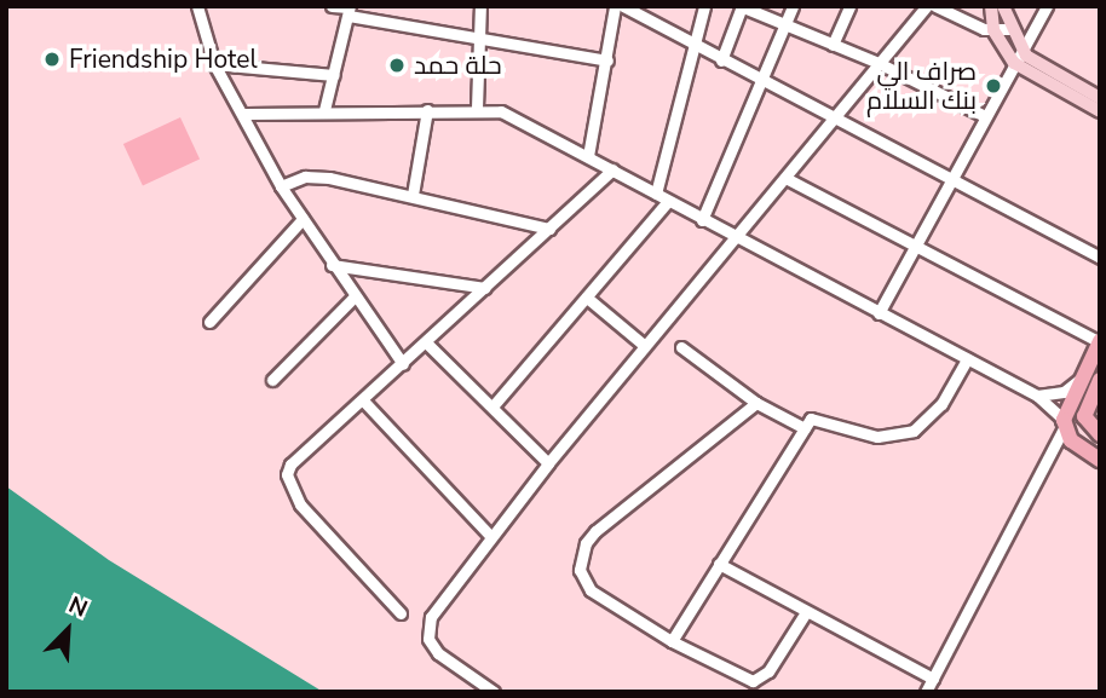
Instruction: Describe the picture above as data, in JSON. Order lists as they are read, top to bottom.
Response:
{
  "places": ["Friendship Hotel", "حلة حمد", "صراف الي بنك السلام"],
  "north": "top right"
}
